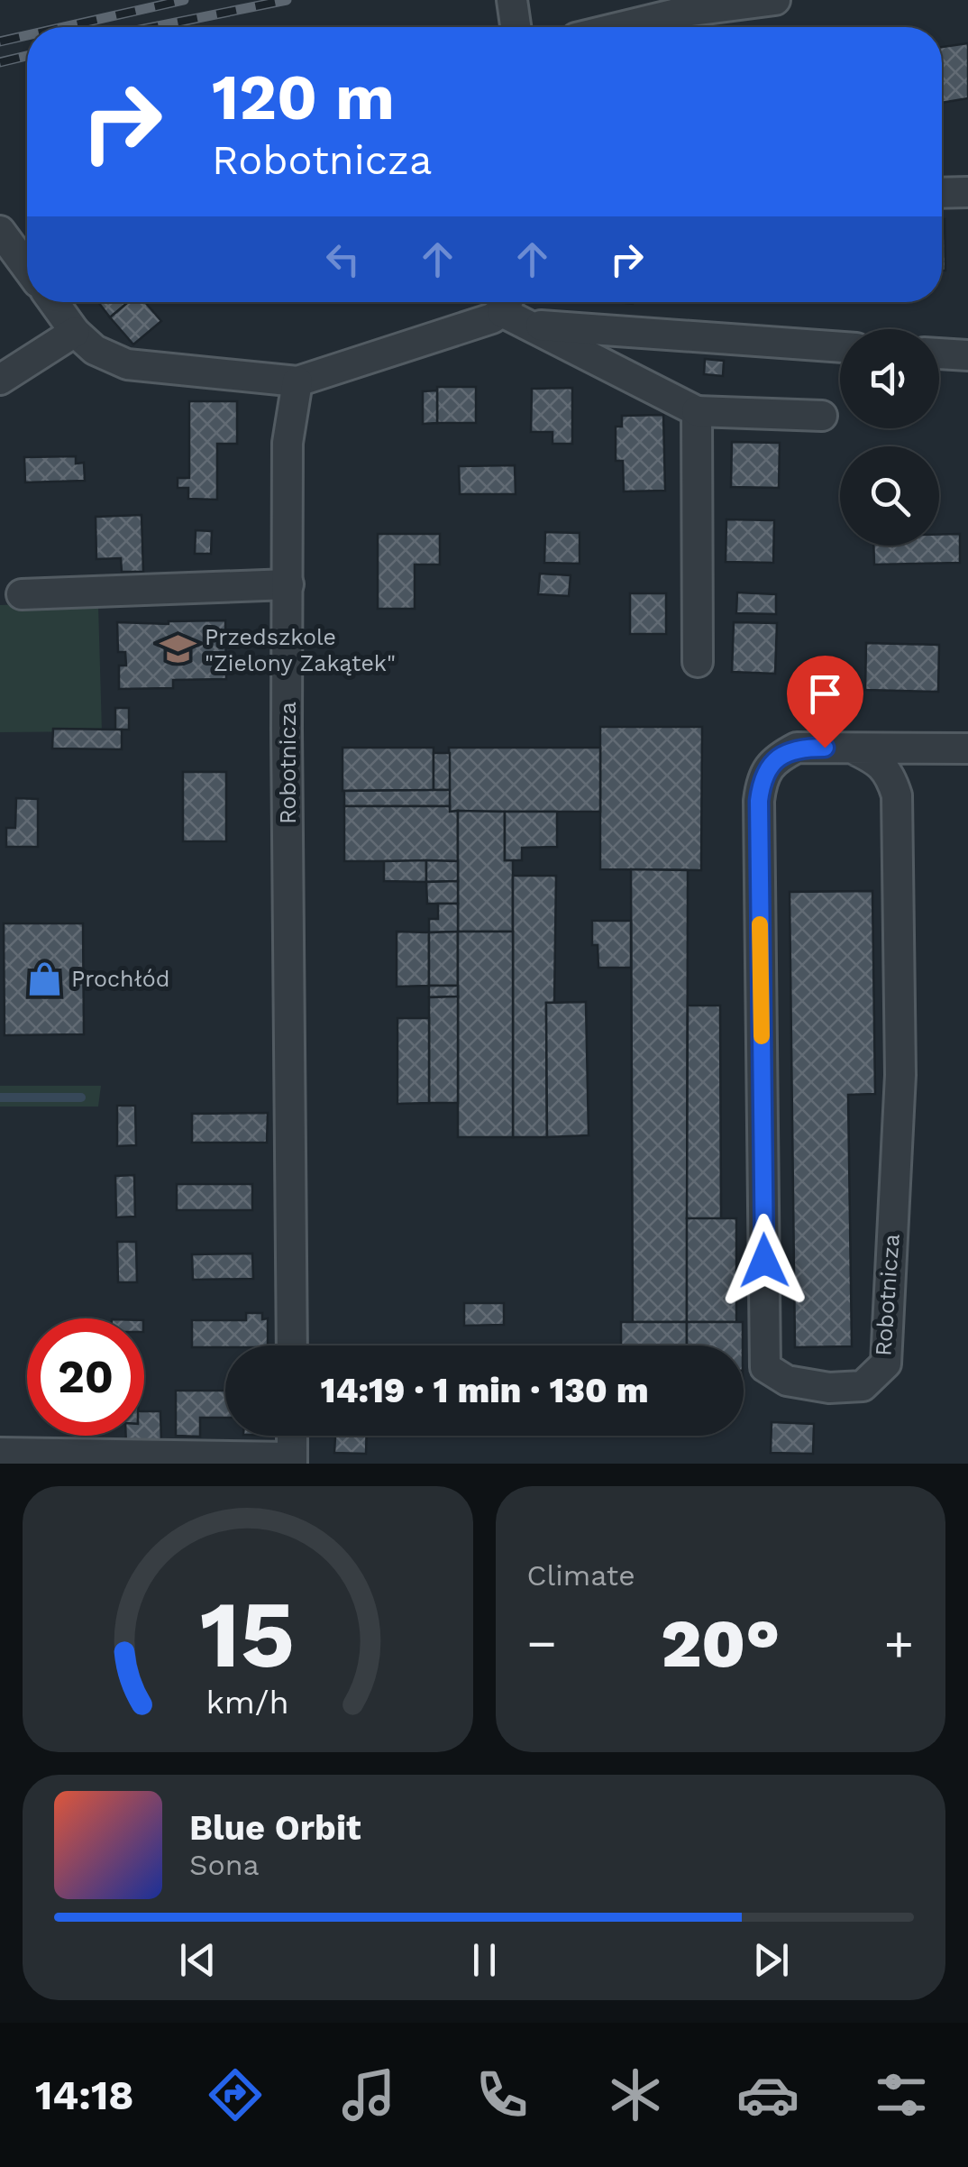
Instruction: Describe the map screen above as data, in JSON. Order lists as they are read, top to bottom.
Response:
{
  "streets": {
    "street": ["Robotnicza"]
  },
  "places": {
    "school or university": ["Przedszkole \"Zielony Zakątek\""],
    "shop": ["Prochłód"]
  },
  "page": {
    "turn": ["120 m", "Robotnicza"],
    "limit": "20",
    "trip": "14:19 · 1 min · 130 m",
    "tile": "Climate",
    "heat": ["−", "20°", "+"],
    "song": ["Blue Orbit", "Sona"],
    "tabs": "14:18",
    "gauge": ["15", "km/h"]
  }
}
